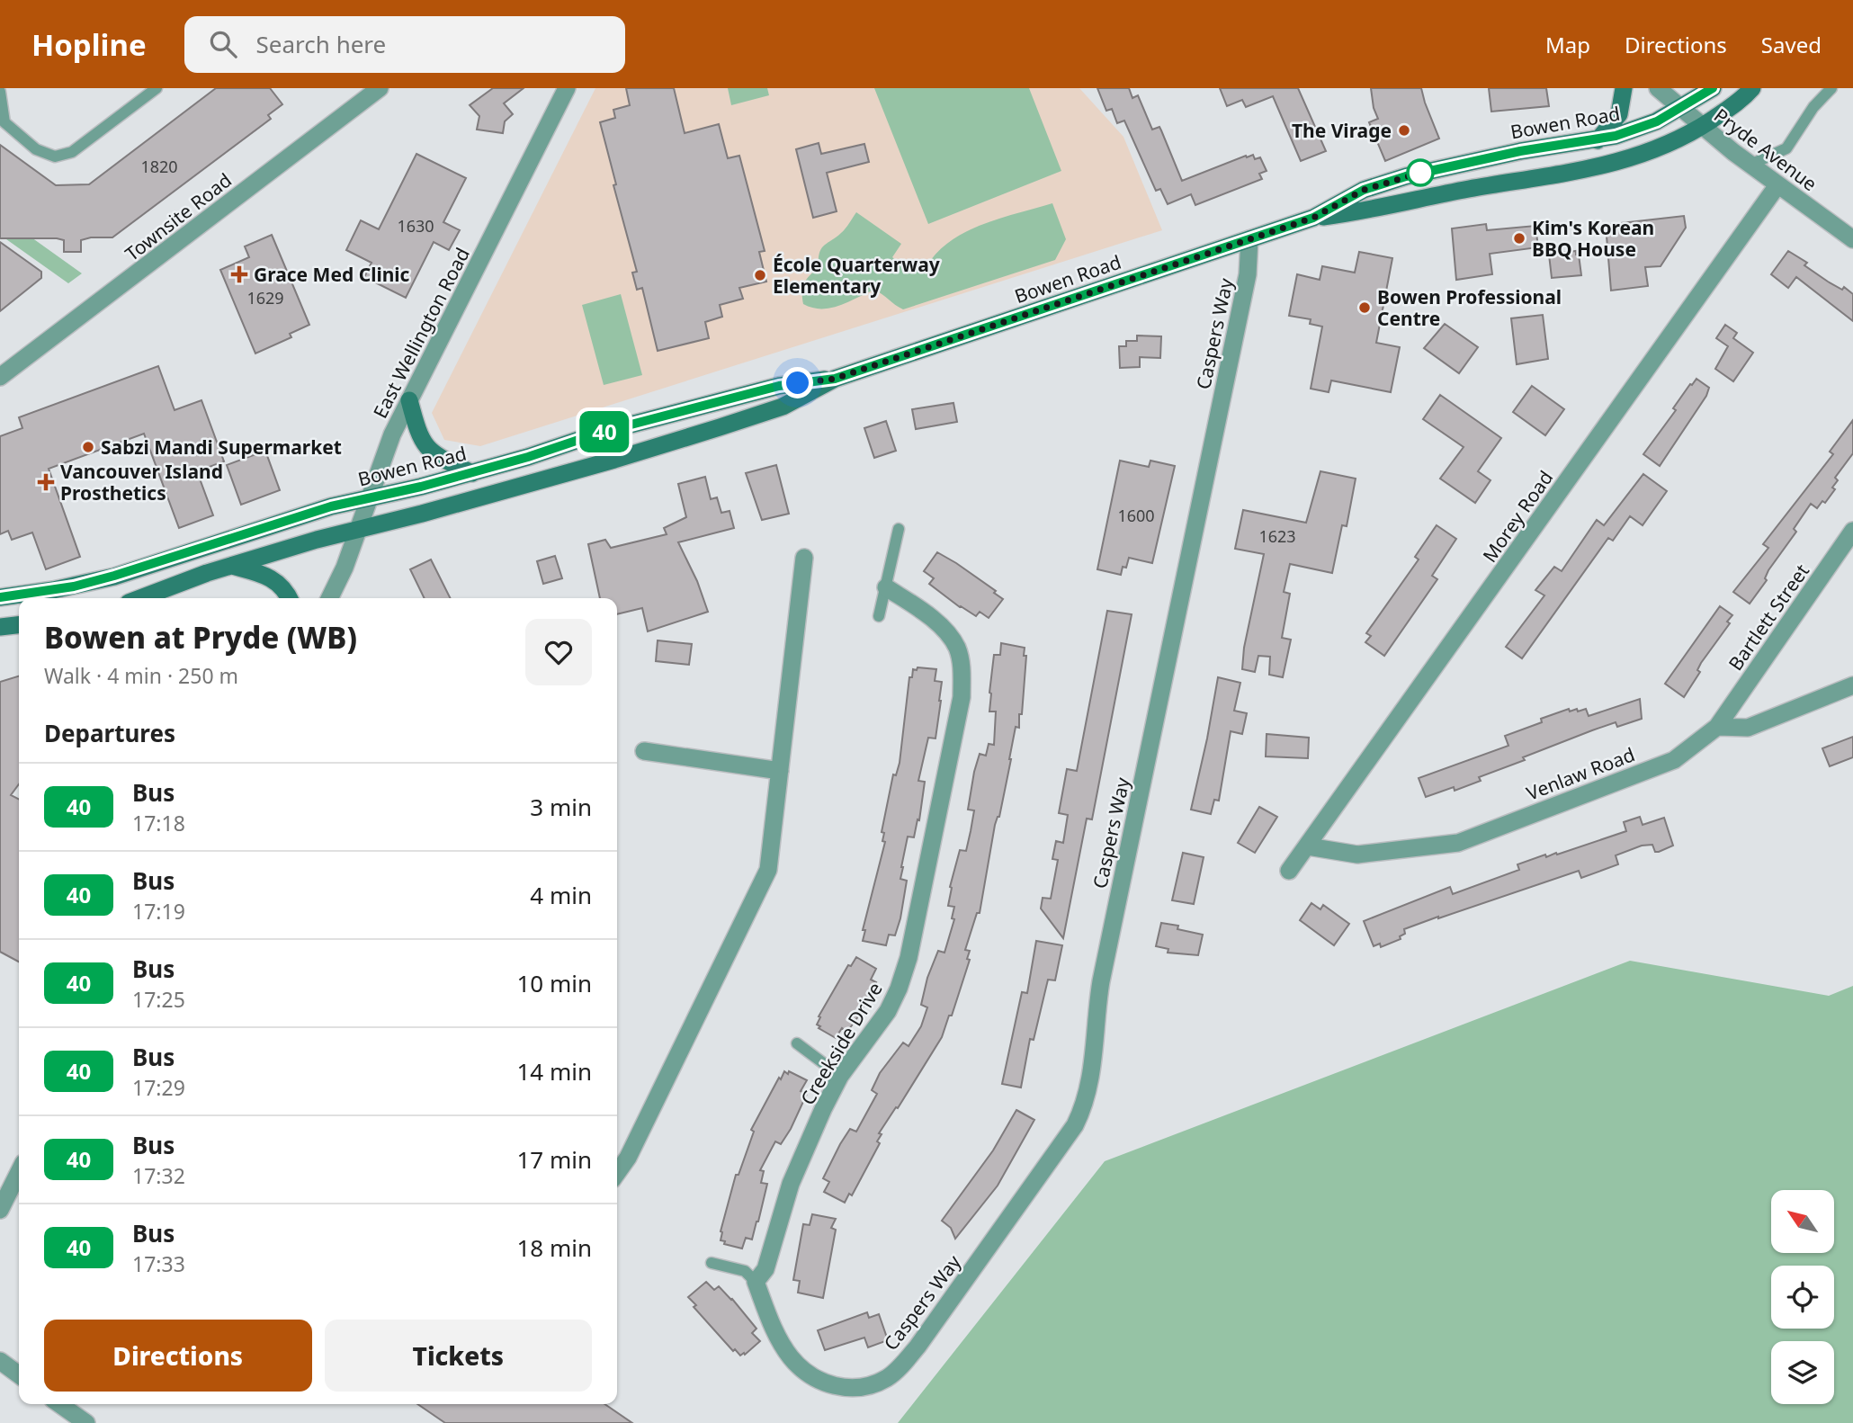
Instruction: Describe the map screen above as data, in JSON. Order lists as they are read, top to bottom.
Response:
{
  "streets": {
    "main road": ["Bowen Road"],
    "street": [
      "Pryde Avenue",
      "Townsite Road",
      "East Wellington Road",
      "Caspers Way",
      "Morey Road",
      "Bartlett Street",
      "Venlaw Road",
      "Creekside Drive"
    ]
  },
  "crossings": [
    ["Bowen Road", "Pryde Avenue"],
    ["Bowen Road", "East Wellington Road"],
    ["Bowen Road", "Caspers Way"],
    ["Pryde Avenue", "Morey Road"],
    ["Caspers Way", "Creekside Drive"],
    ["Morey Road", "Venlaw Road"],
    ["Bartlett Street", "Venlaw Road"]
  ],
  "places": {
    "other": [
      "The Virage",
      "Kim's Korean BBQ House",
      "École Quarterway Elementary",
      "Bowen Professional Centre",
      "Sabzi Mandi Supermarket"
    ],
    "health": ["Grace Med Clinic", "Vancouver Island Prosthetics"]
  },
  "lines": ["bus line 40"],
  "house_numbers": [
    "1820",
    "1630",
    "1629",
    "1600",
    "1623"
  ],
  "north": "top left",
  "page": {
    "header": "Hopline",
    "search": "Search here",
    "nav": ["Map", "Directions", "Saved"],
    "on_map": "40",
    "heading": [
      ["Bowen at Pryde (WB)", "Walk · 4 min · 250 m"],
      "Departures"
    ],
    "list": [
      {
        "mark": "40",
        "name": "Bus",
        "note": "17:18",
        "value": "3 min"
      },
      {
        "mark": "40",
        "name": "Bus",
        "note": "17:19",
        "value": "4 min"
      },
      {
        "mark": "40",
        "name": "Bus",
        "note": "17:25",
        "value": "10 min"
      },
      {
        "mark": "40",
        "name": "Bus",
        "note": "17:29",
        "value": "14 min"
      },
      {
        "mark": "40",
        "name": "Bus",
        "note": "17:32",
        "value": "17 min"
      },
      {
        "mark": "40",
        "name": "Bus",
        "note": "17:33",
        "value": "18 min"
      }
    ],
    "buttons": ["Directions", "Tickets"]
  }
}
